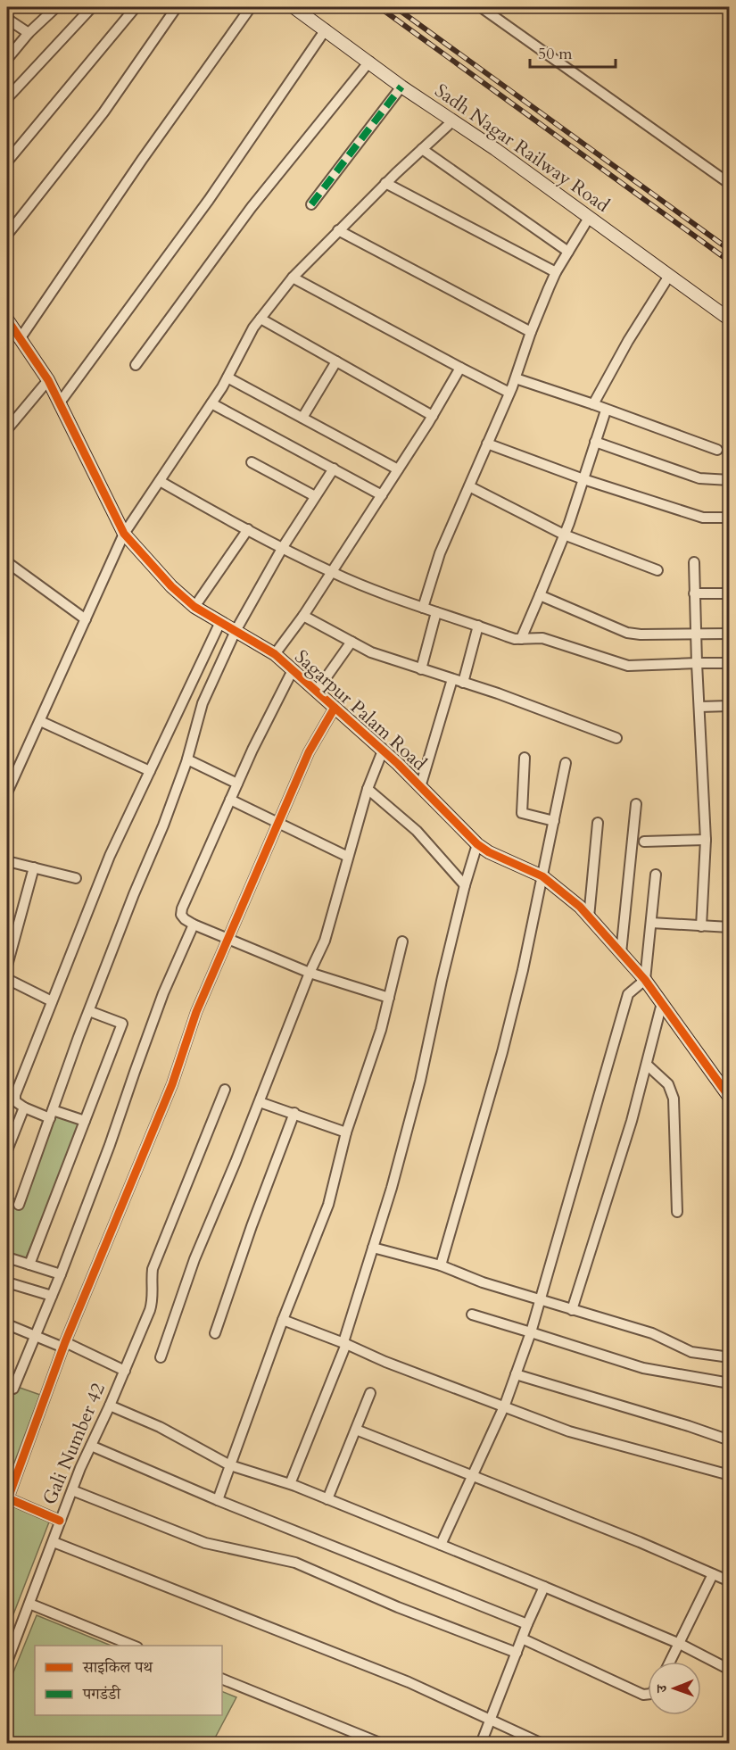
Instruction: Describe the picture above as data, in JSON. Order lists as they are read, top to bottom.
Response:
{
  "streets": {
    "street": ["Sadh Nagar Railway Road", "Sagarpur Palam Road", "Gali Number 42"]
  },
  "legend": ["साइकिल पथ", "पगडंडी"],
  "scale_bar": "50 m",
  "north": "left"
}
